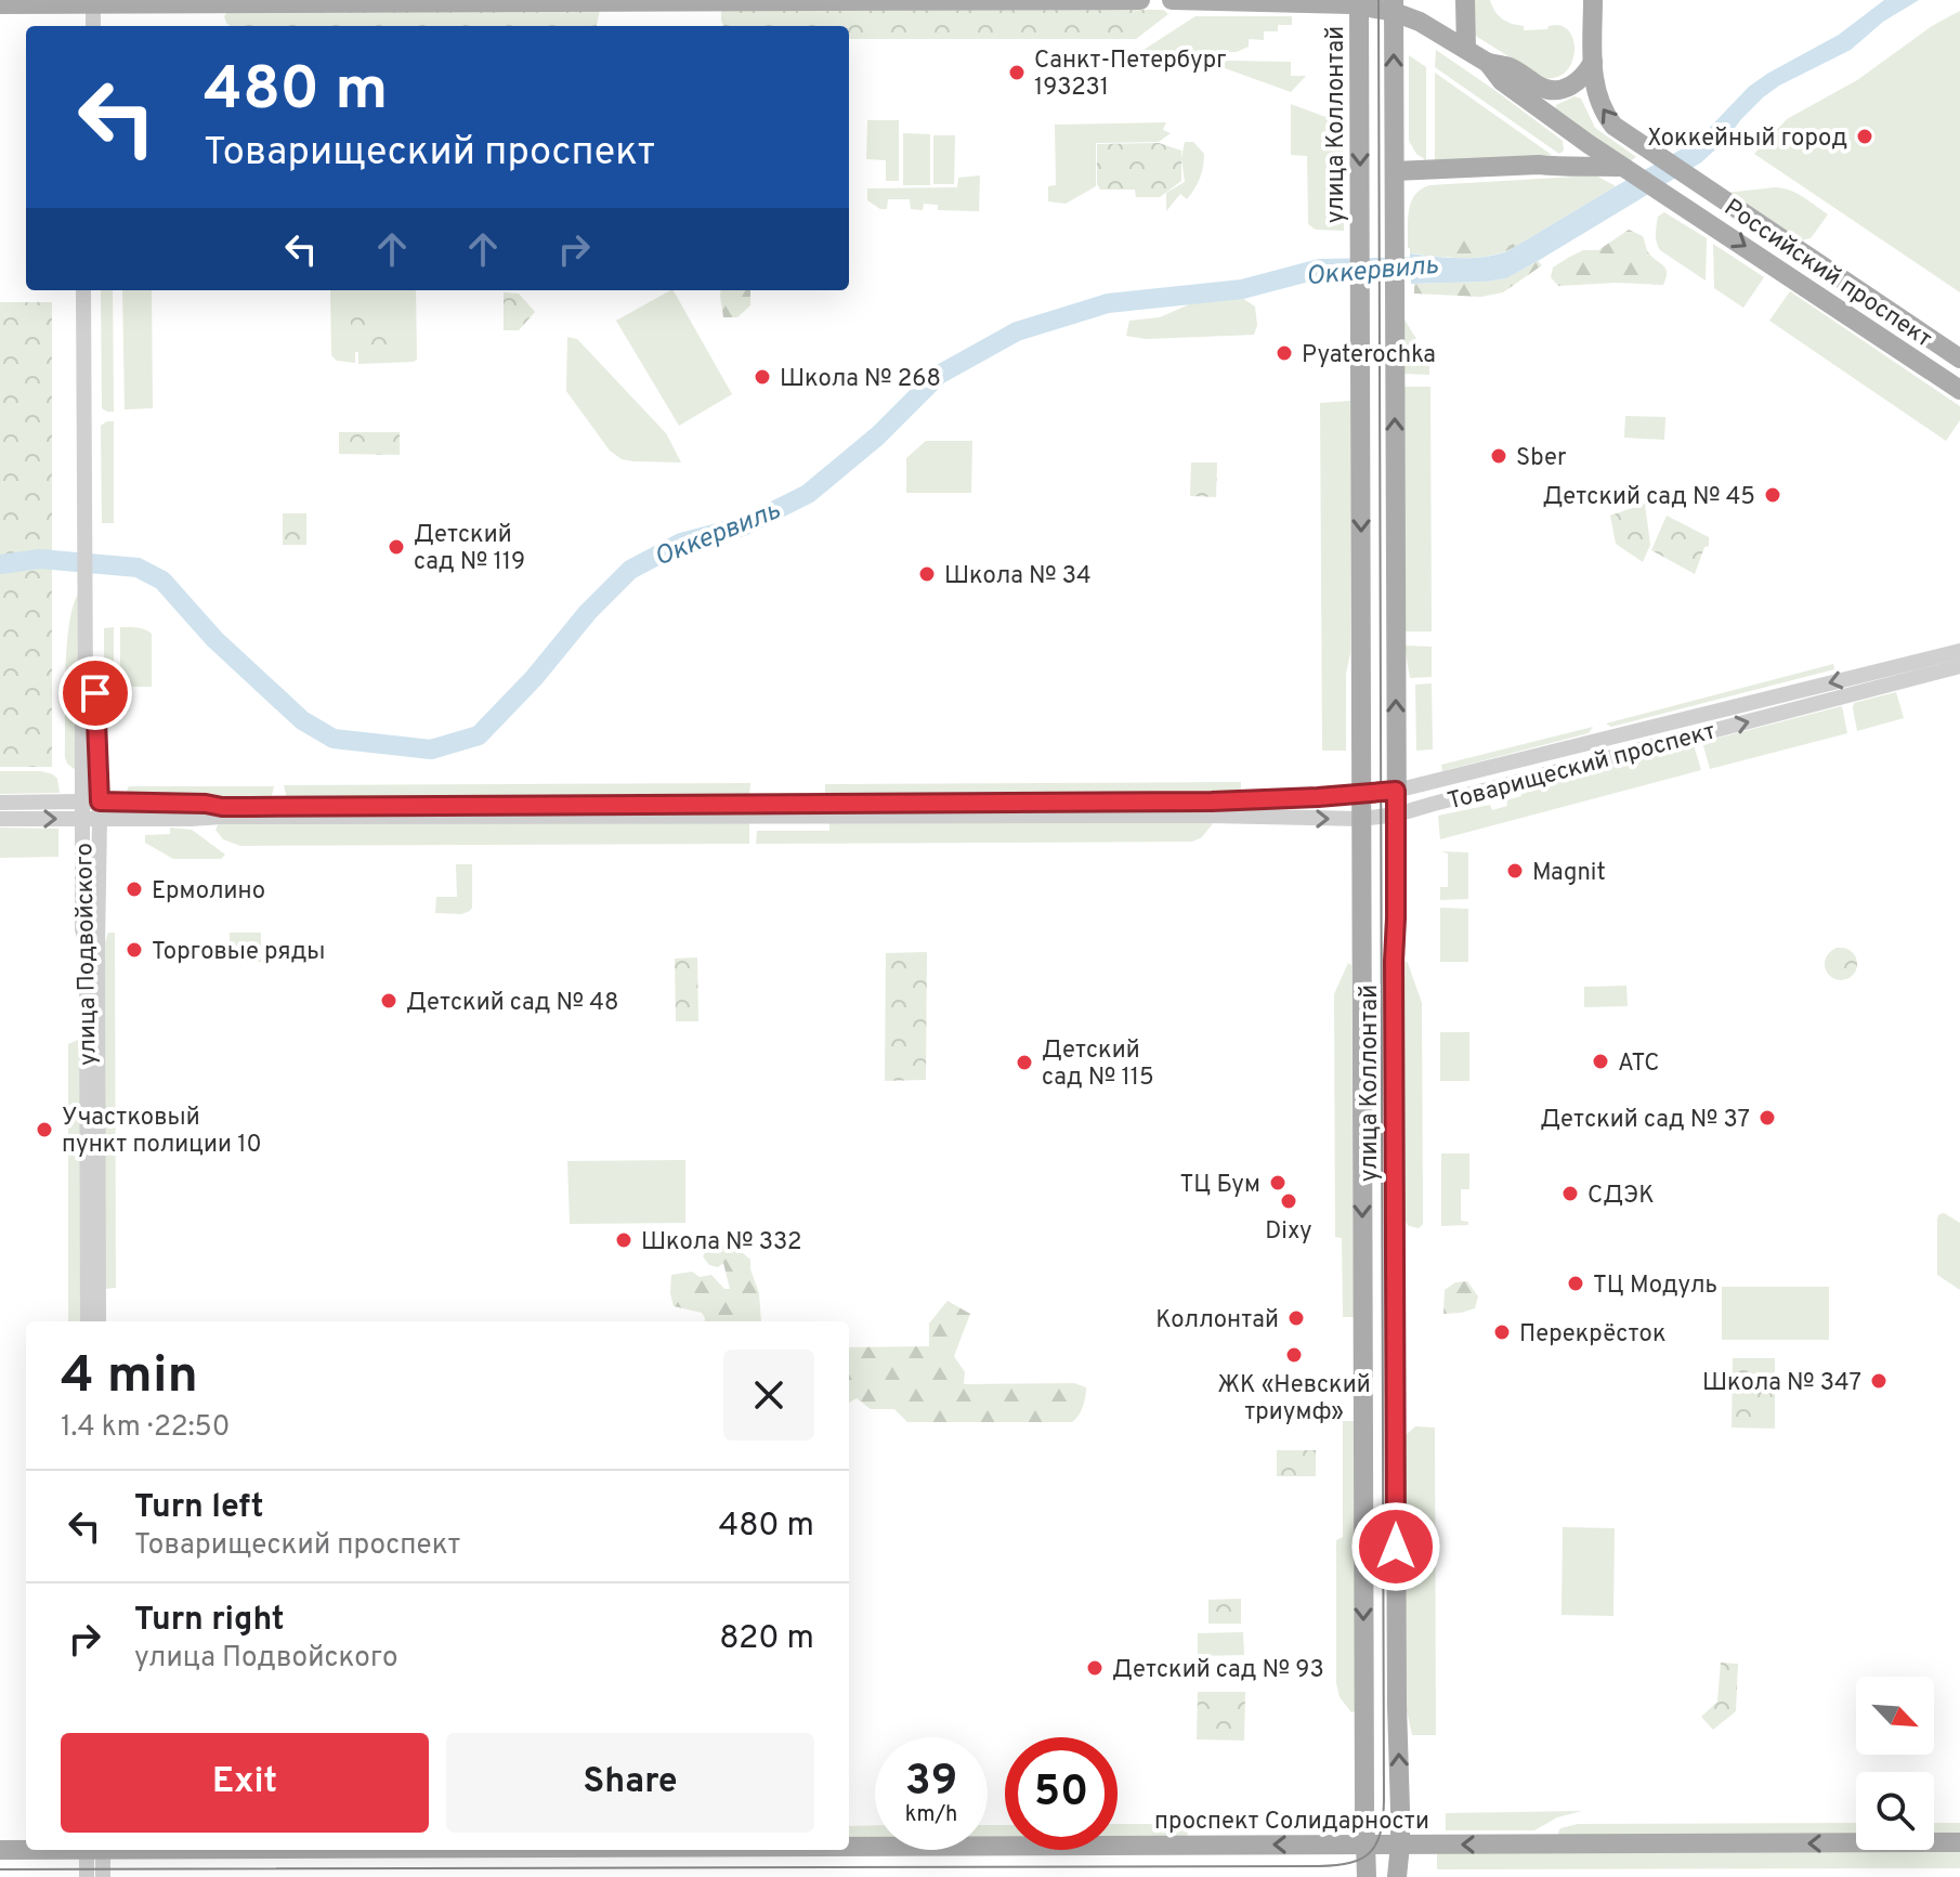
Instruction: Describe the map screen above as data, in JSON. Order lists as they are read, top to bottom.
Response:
{
  "streets": {
    "main road": ["улица Коллонтай", "Российский проспект", "проспект Солидарности"],
    "street": ["Товарищеский проспект", "улица Подвойского"]
  },
  "crossings": [
    ["улица Коллонтай", "Товарищеский проспект"],
    ["улица Коллонтай", "проспект Солидарности"],
    ["Товарищеский проспект", "улица Подвойского"]
  ],
  "one_way": ["проспект Солидарности"],
  "water": ["Оккервиль"],
  "places": [
    "Санкт-Петербург 193231",
    "Хоккейный город",
    "Pyaterochka",
    "Школа № 268",
    "Sber",
    "Детский сад № 45",
    "Детский сад № 119",
    "Школа № 34",
    "Magnit",
    "Ермолино",
    "Торговые ряды",
    "Детский сад № 48",
    "АТС",
    "Детский сад № 115",
    "Детский сад № 37",
    "Участковый пункт полиции 10",
    "ТЦ Бум",
    "СДЭК",
    "Dixy",
    "Школа № 332",
    "ТЦ Модуль",
    "Коллонтай",
    "Перекрёсток",
    "ЖК «Невский триумф»",
    "Школа № 347",
    "Детский сад № 93"
  ],
  "north": "bottom right",
  "page": {
    "turn": ["480 m", "Товарищеский проспект"],
    "heading": ["4 min", "1.4 km · 22:50"],
    "list": [
      {
        "name": "Turn left",
        "note": "Товарищеский проспект",
        "value": "480 m"
      },
      {
        "name": "Turn right",
        "note": "улица Подвойского",
        "value": "820 m"
      }
    ],
    "buttons": ["Exit", "Share"],
    "speed": "39 km/h",
    "limit": "50"
  }
}
